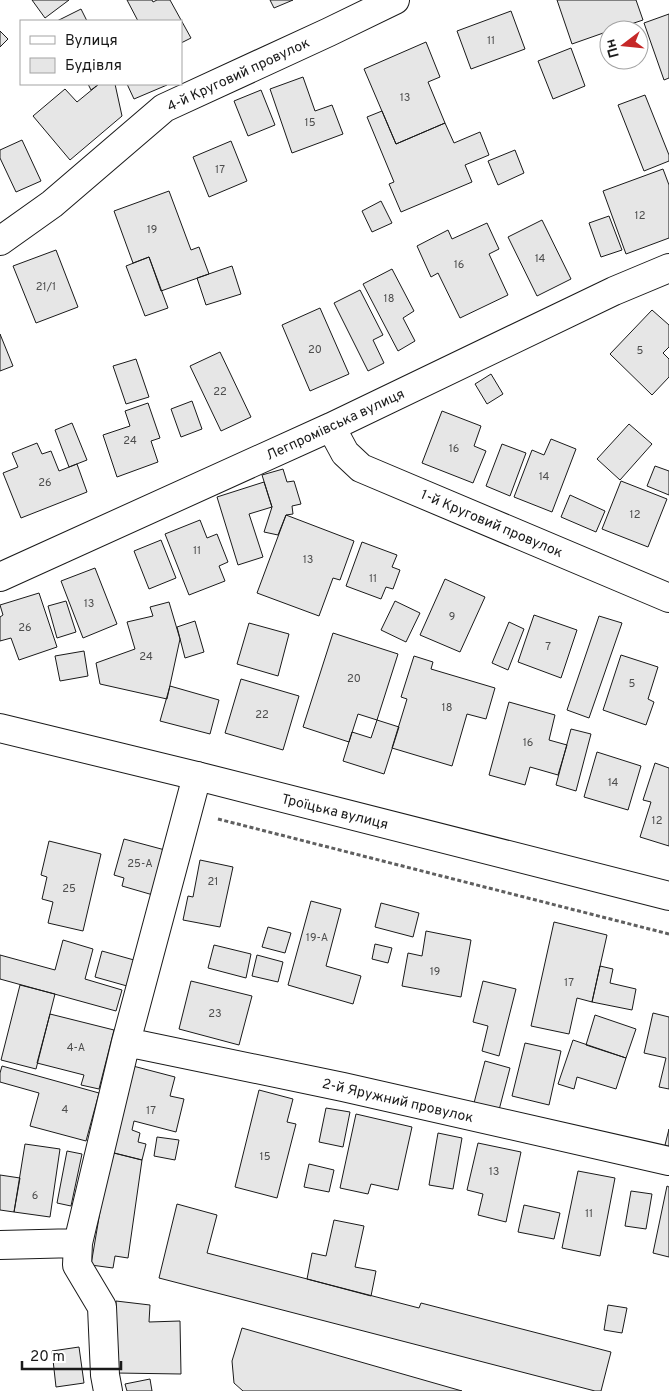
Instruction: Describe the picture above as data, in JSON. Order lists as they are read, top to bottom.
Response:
{
  "streets": {
    "street": [
      "4-й Круговий провулок",
      "Легпромівська вулиця",
      "1-й Круговий провулок",
      "Троїцька вулиця",
      "2-й Яружний провулок"
    ]
  },
  "crossings": [
    ["Легпромівська вулиця", "1-й Круговий провулок"]
  ],
  "house_numbers": [
    "11",
    "13",
    "15",
    "17",
    "12",
    "19",
    "14",
    "16",
    "21/1",
    "18",
    "20",
    "5",
    "22",
    "24",
    "16",
    "14",
    "26",
    "12",
    "11",
    "13",
    "11",
    "13",
    "9",
    "26",
    "7",
    "24",
    "20",
    "5",
    "18",
    "22",
    "16",
    "14",
    "12",
    "25-А",
    "21",
    "25",
    "19-А",
    "19",
    "17",
    "23",
    "4-А",
    "4",
    "17",
    "15",
    "13",
    "6",
    "11"
  ],
  "legend": ["Вулиця", "Будівля"],
  "scale_bar": "20 m",
  "north": "left"
}
